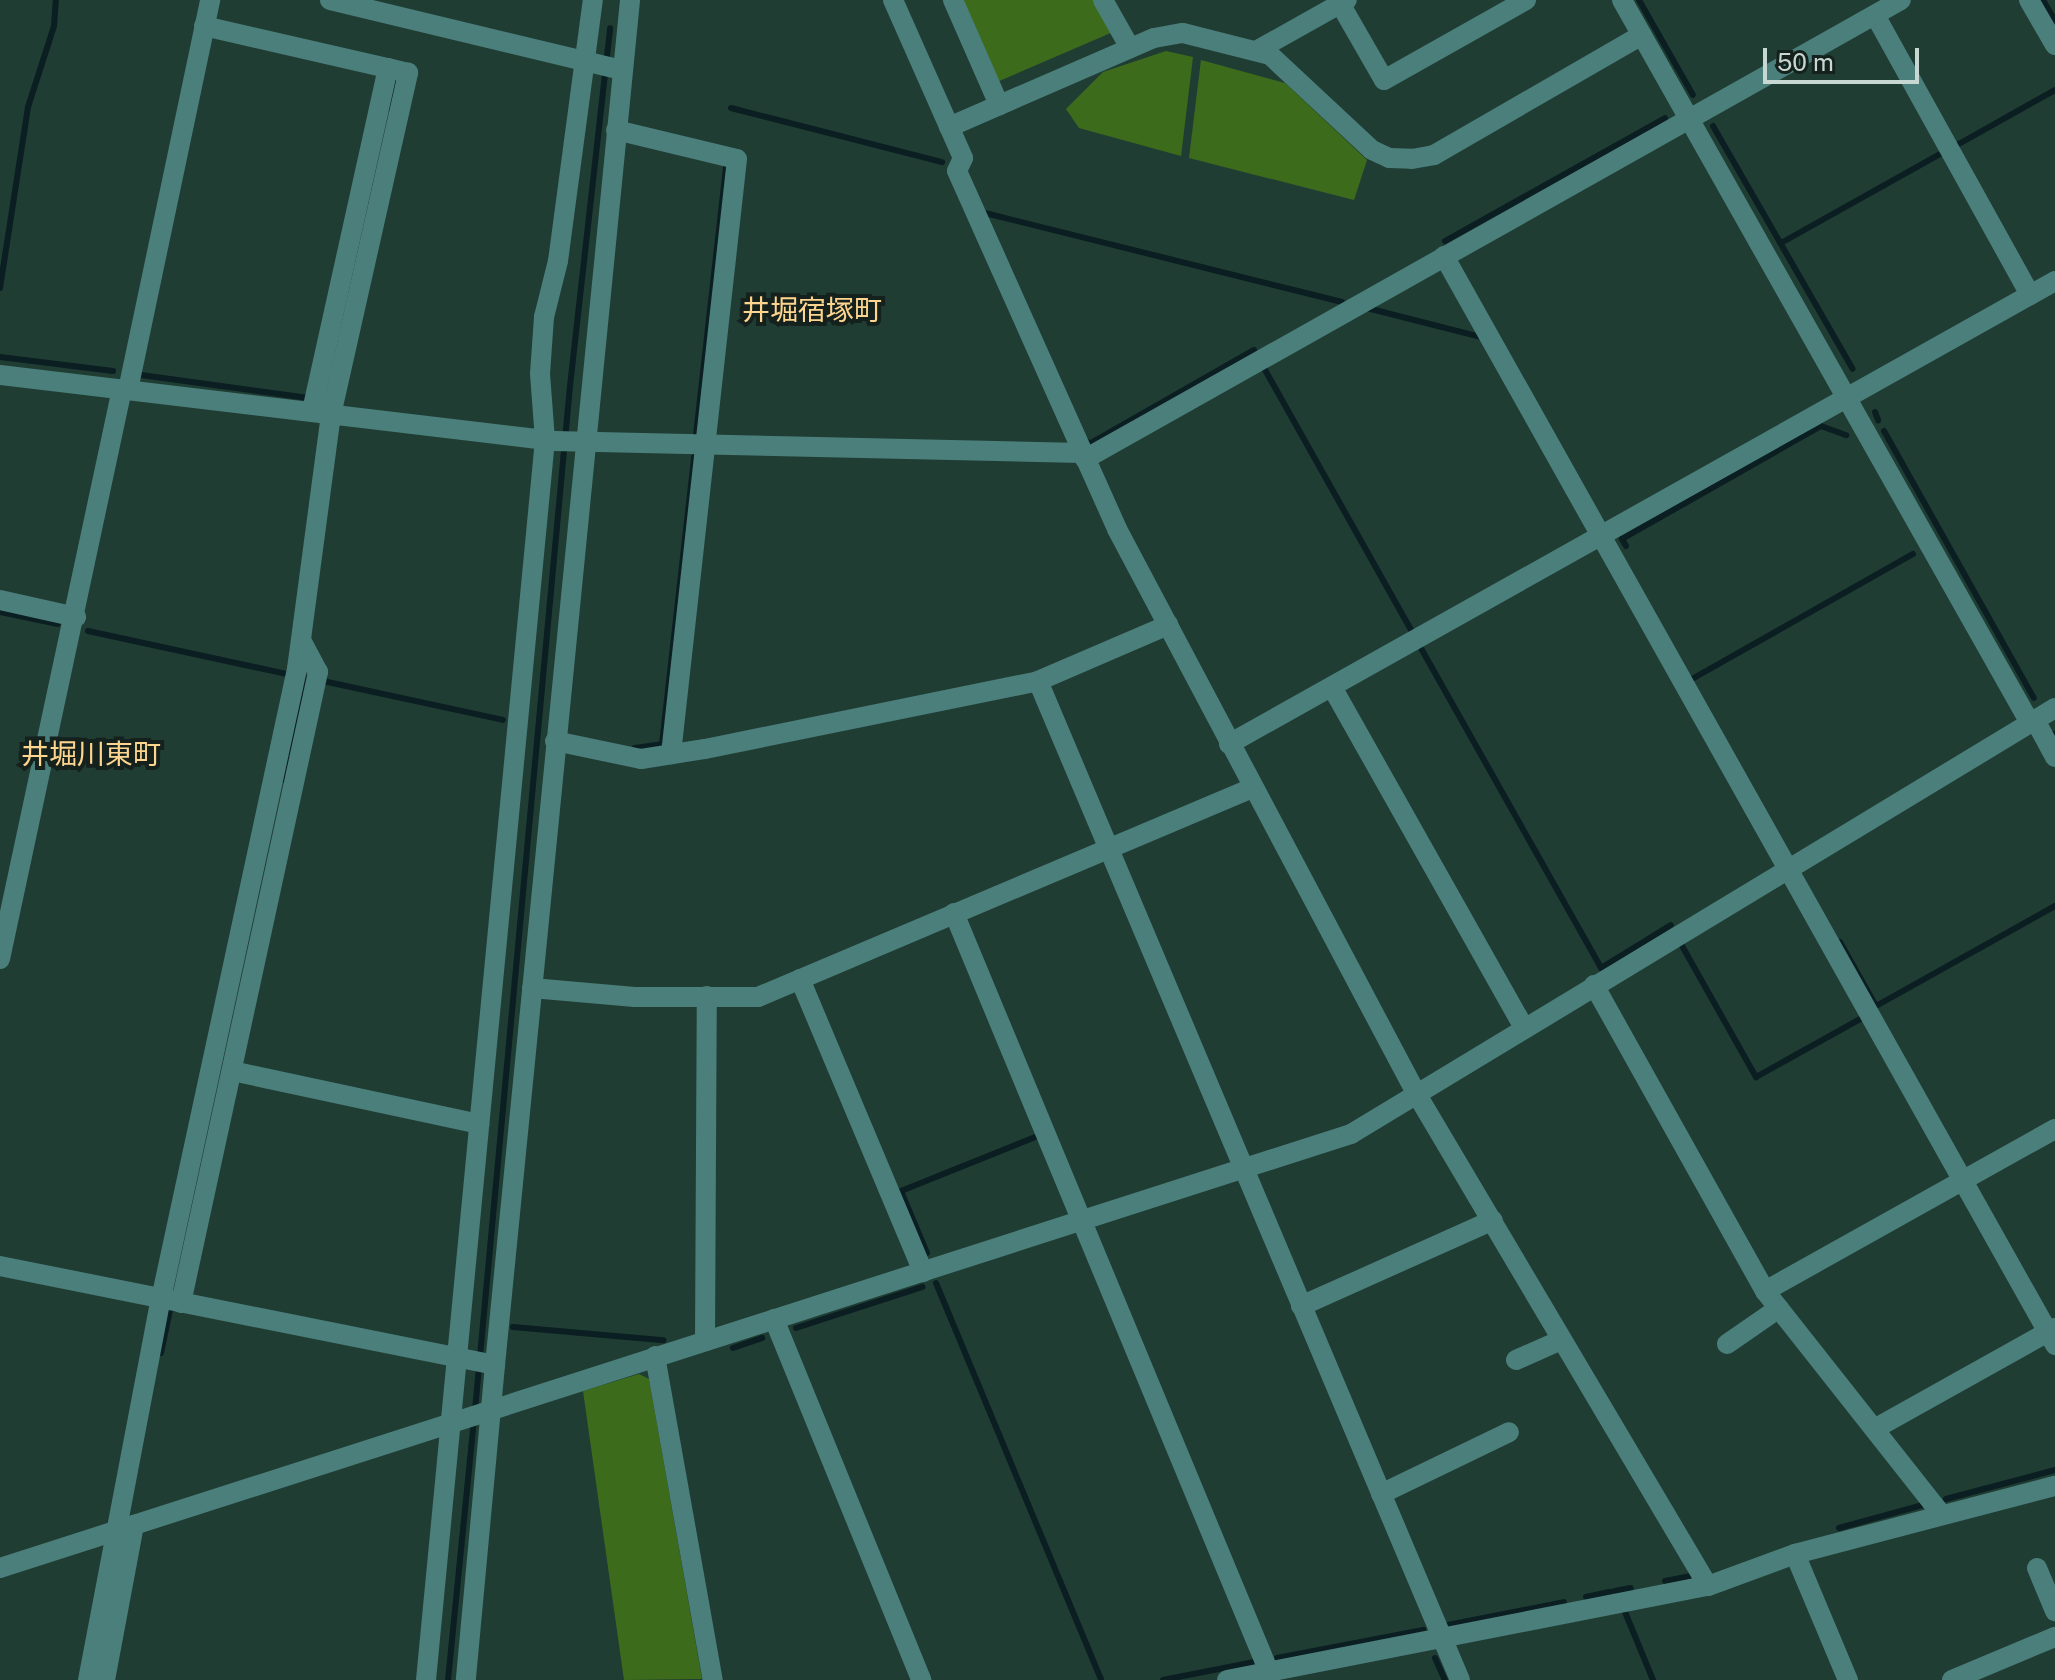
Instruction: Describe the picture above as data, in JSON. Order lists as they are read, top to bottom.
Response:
{
  "districts": ["井堀宿塚町", "井堀川東町"],
  "scale_bar": "50 m"
}
